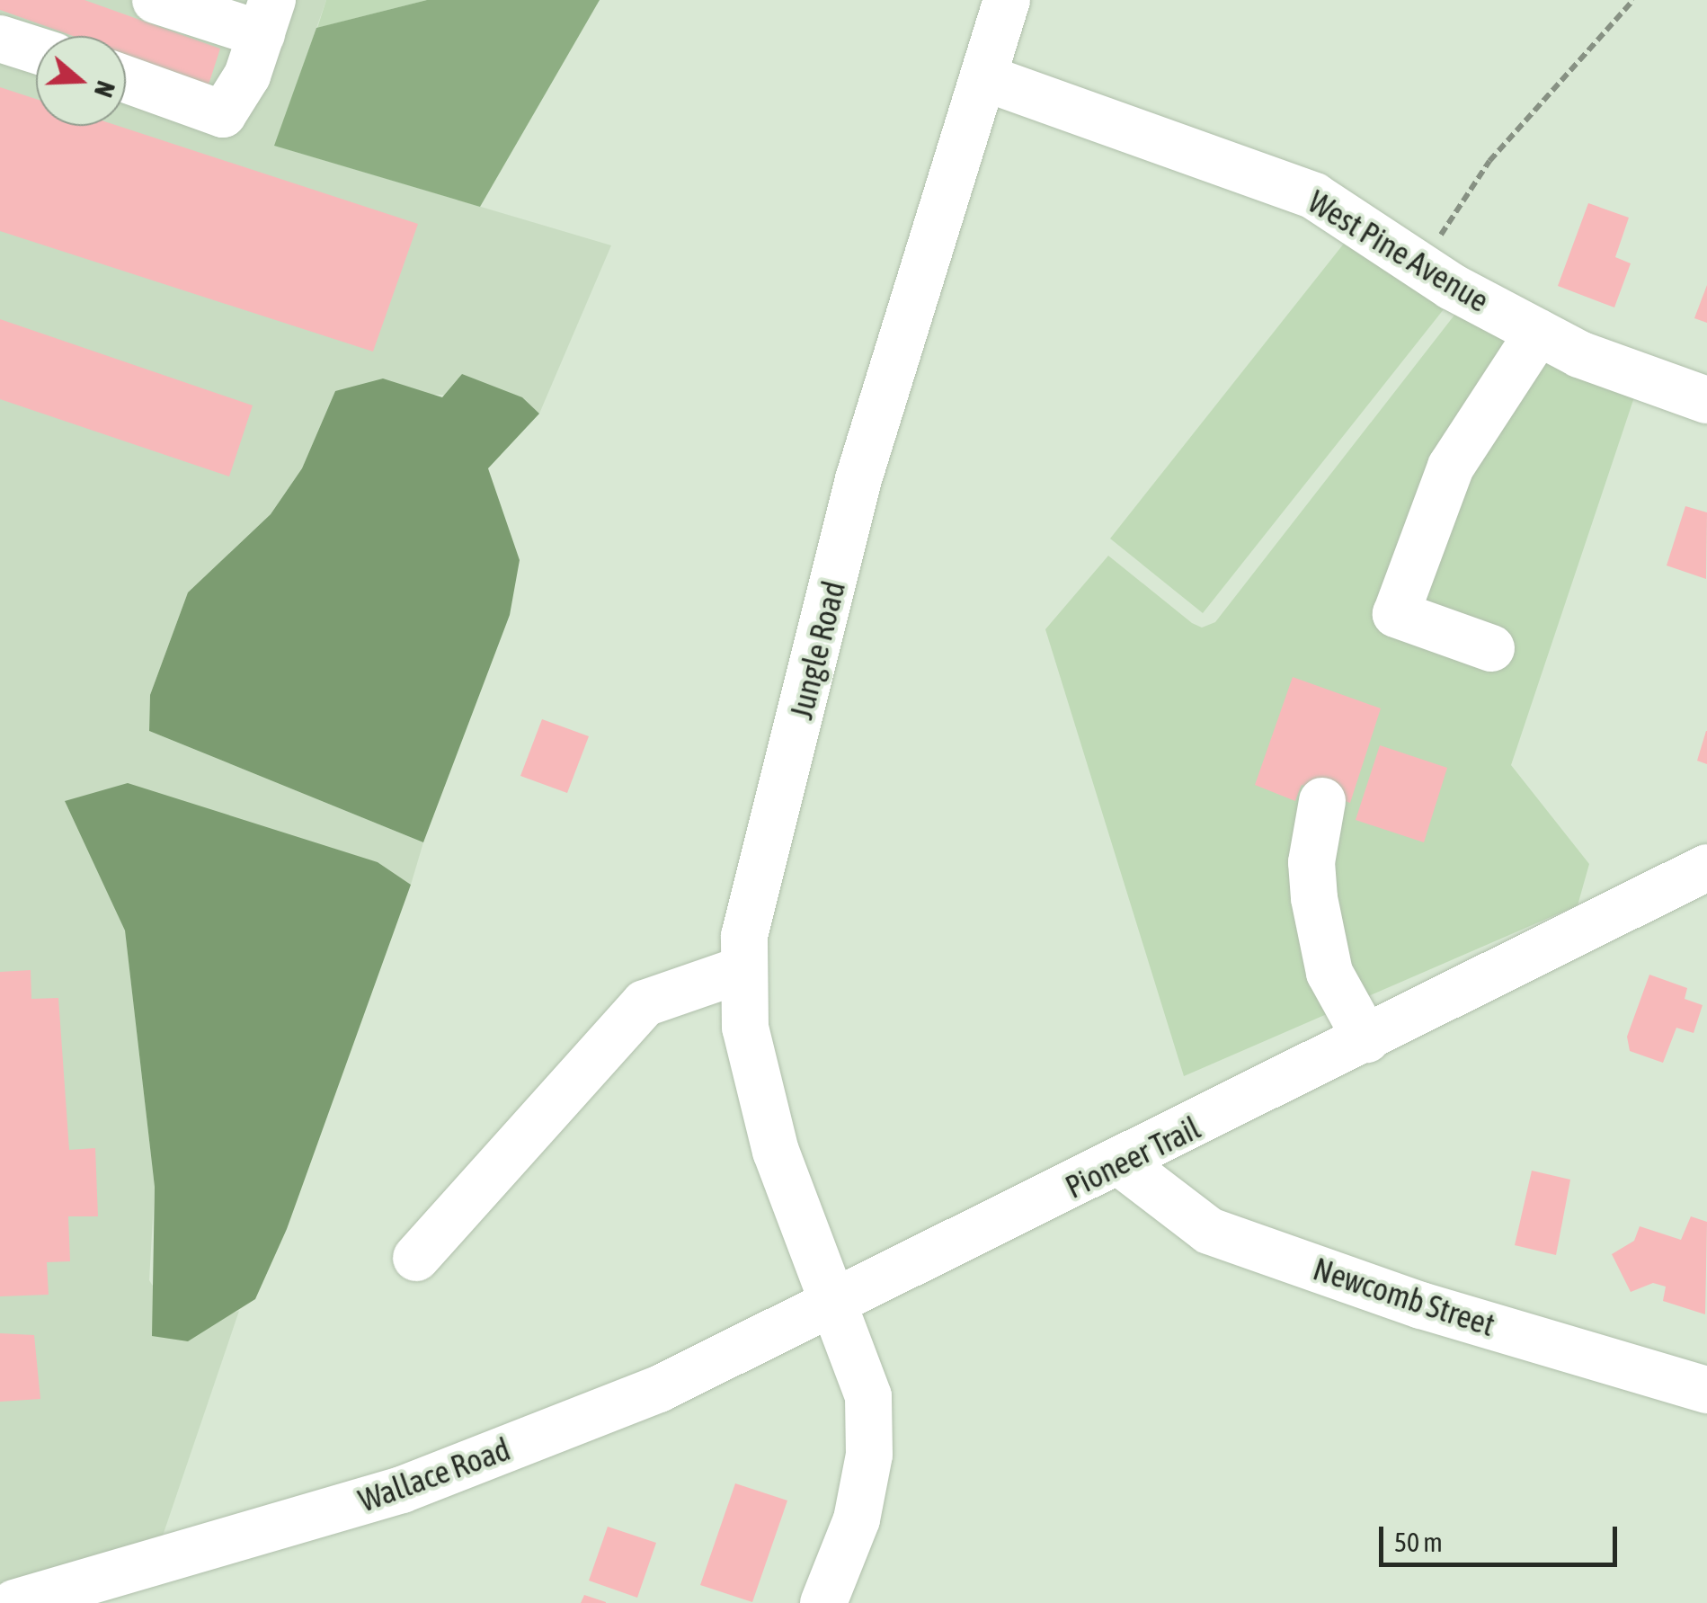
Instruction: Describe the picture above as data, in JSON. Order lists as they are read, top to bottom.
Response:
{
  "streets": {
    "street": [
      "West Pine Avenue",
      "Jungle Road",
      "Pioneer Trail",
      "Newcomb Street",
      "Wallace Road"
    ]
  },
  "crossings": [
    ["West Pine Avenue", "Jungle Road"],
    ["Jungle Road", "Pioneer Trail"],
    ["Jungle Road", "Wallace Road"],
    ["Pioneer Trail", "Newcomb Street"],
    ["Pioneer Trail", "Wallace Road"]
  ],
  "scale_bar": "50 m",
  "north": "right"
}
